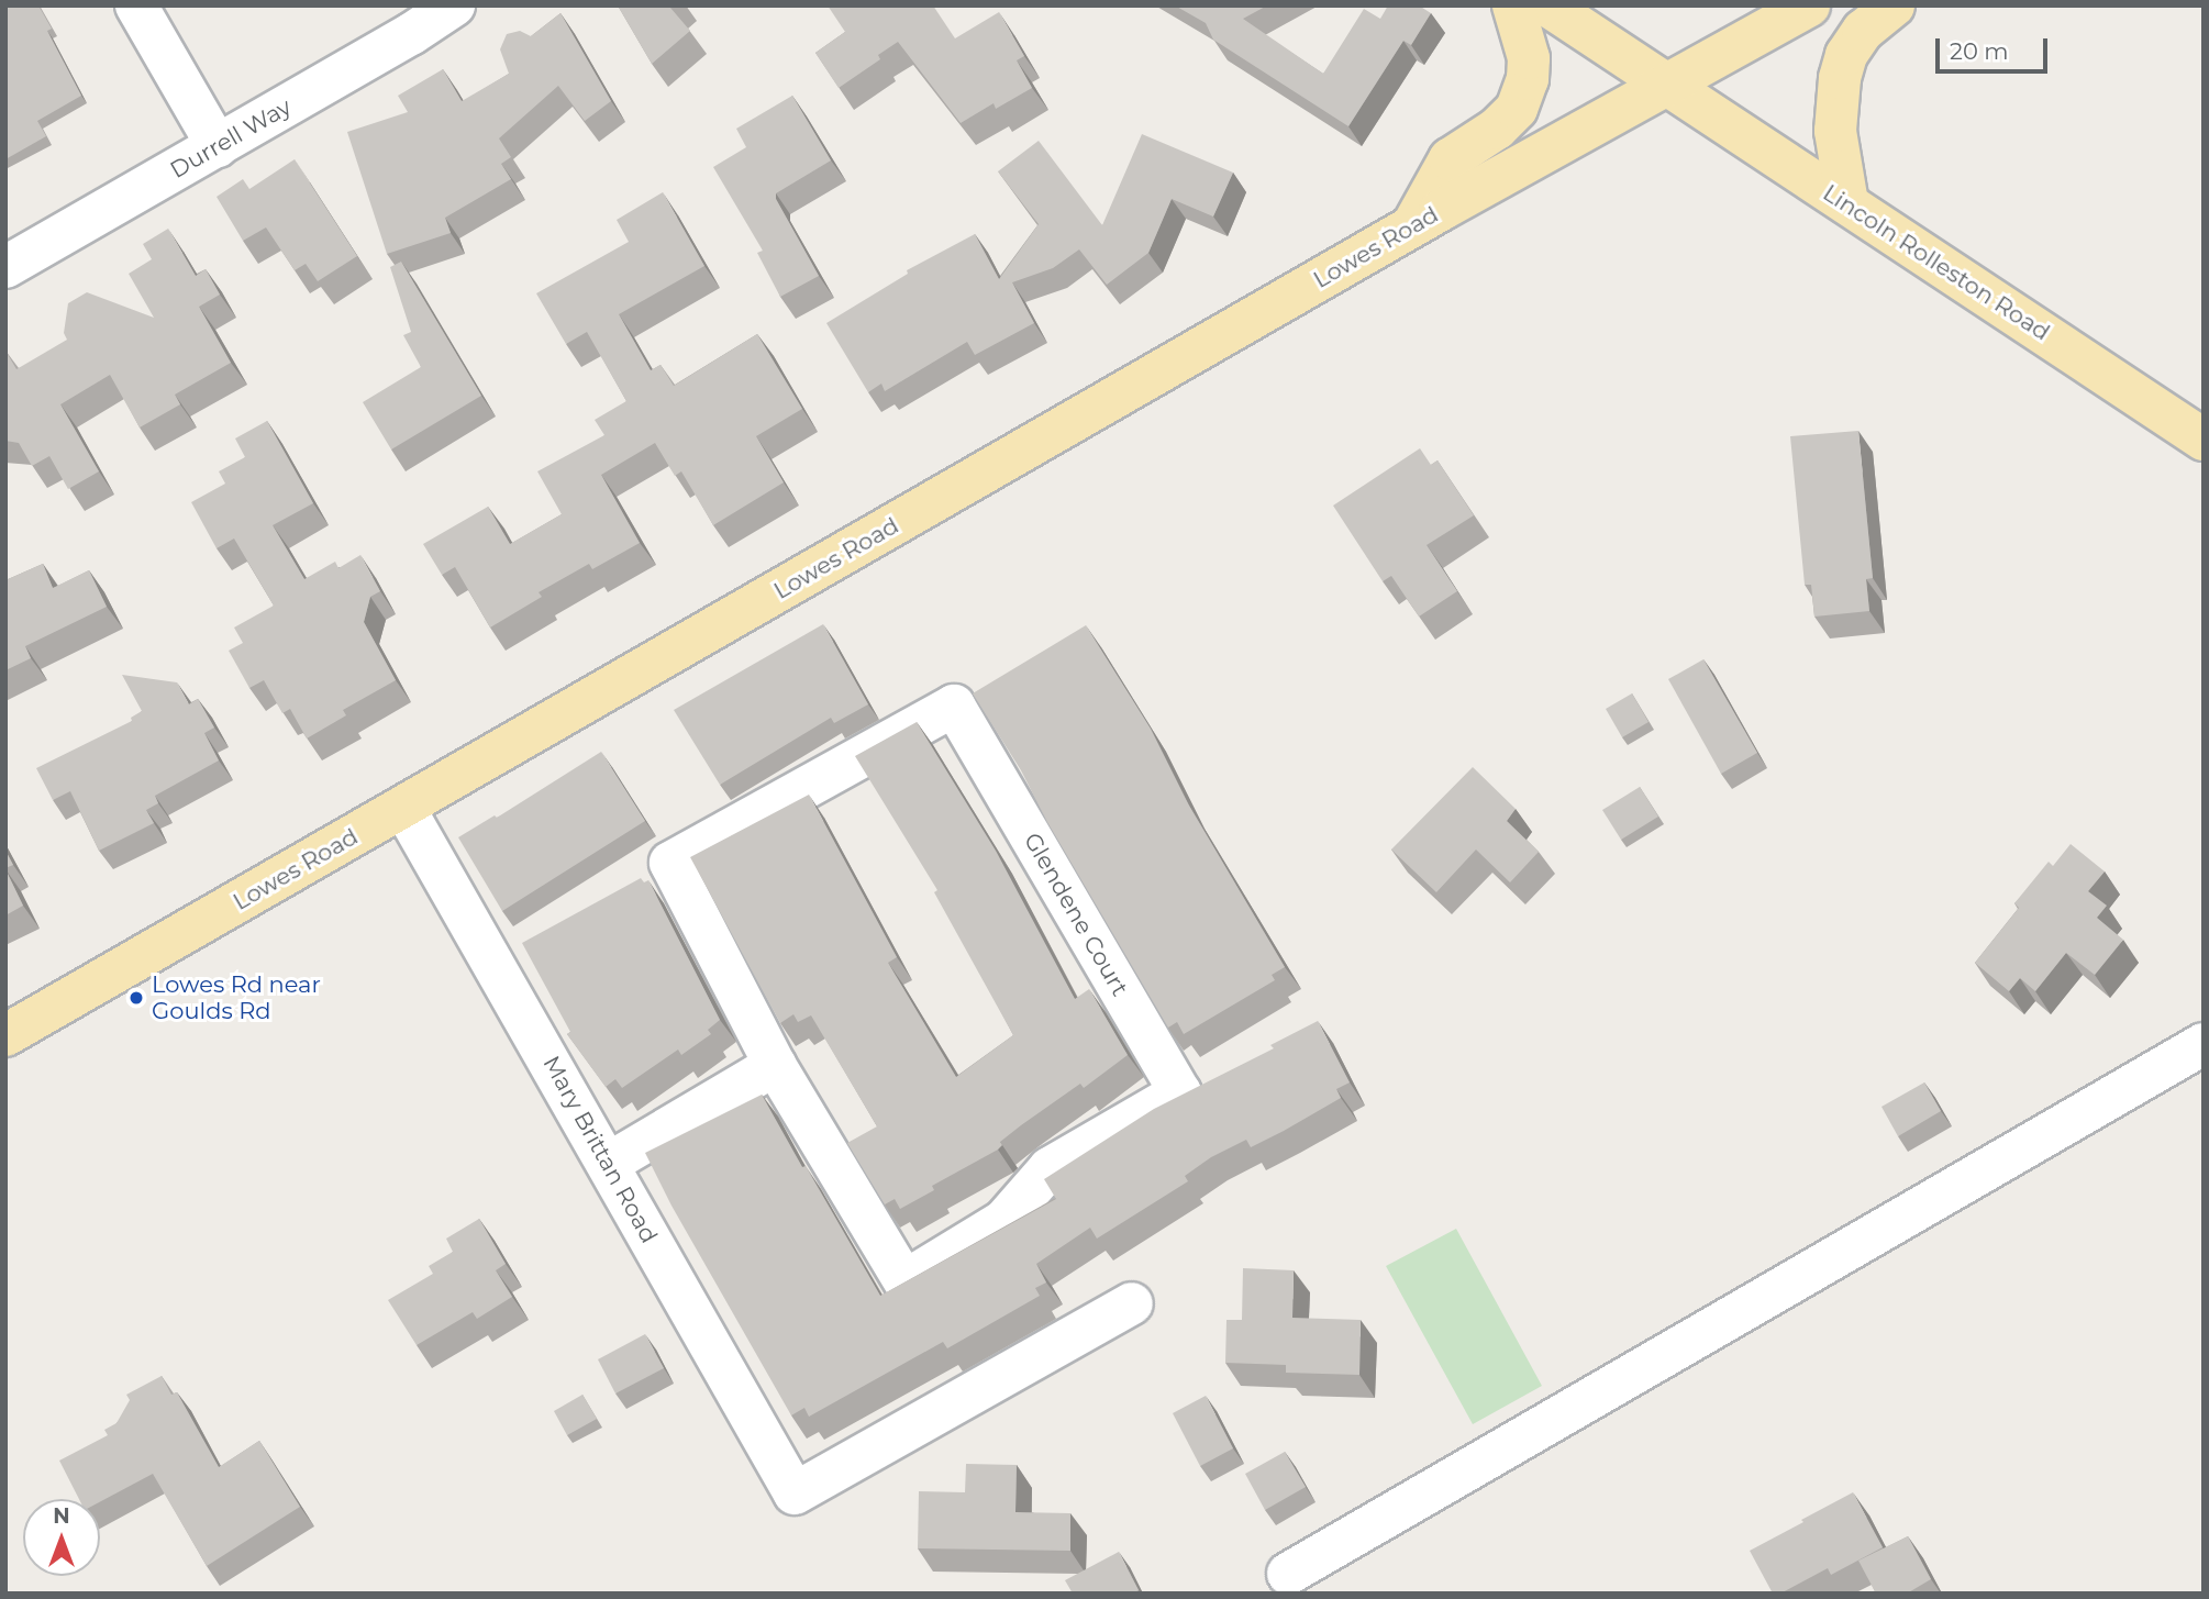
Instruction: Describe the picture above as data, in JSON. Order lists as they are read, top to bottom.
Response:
{
  "streets": {
    "main road": ["Lowes Road", "Lincoln Rolleston Road"],
    "street": ["Durrell Way", "Glendene Court", "Mary Brittan Road"]
  },
  "crossings": [
    ["Lowes Road", "Lincoln Rolleston Road"],
    ["Lowes Road", "Mary Brittan Road"]
  ],
  "places": ["Lowes Rd near Goulds Rd"],
  "scale_bar": "20 m",
  "north": "top"
}
